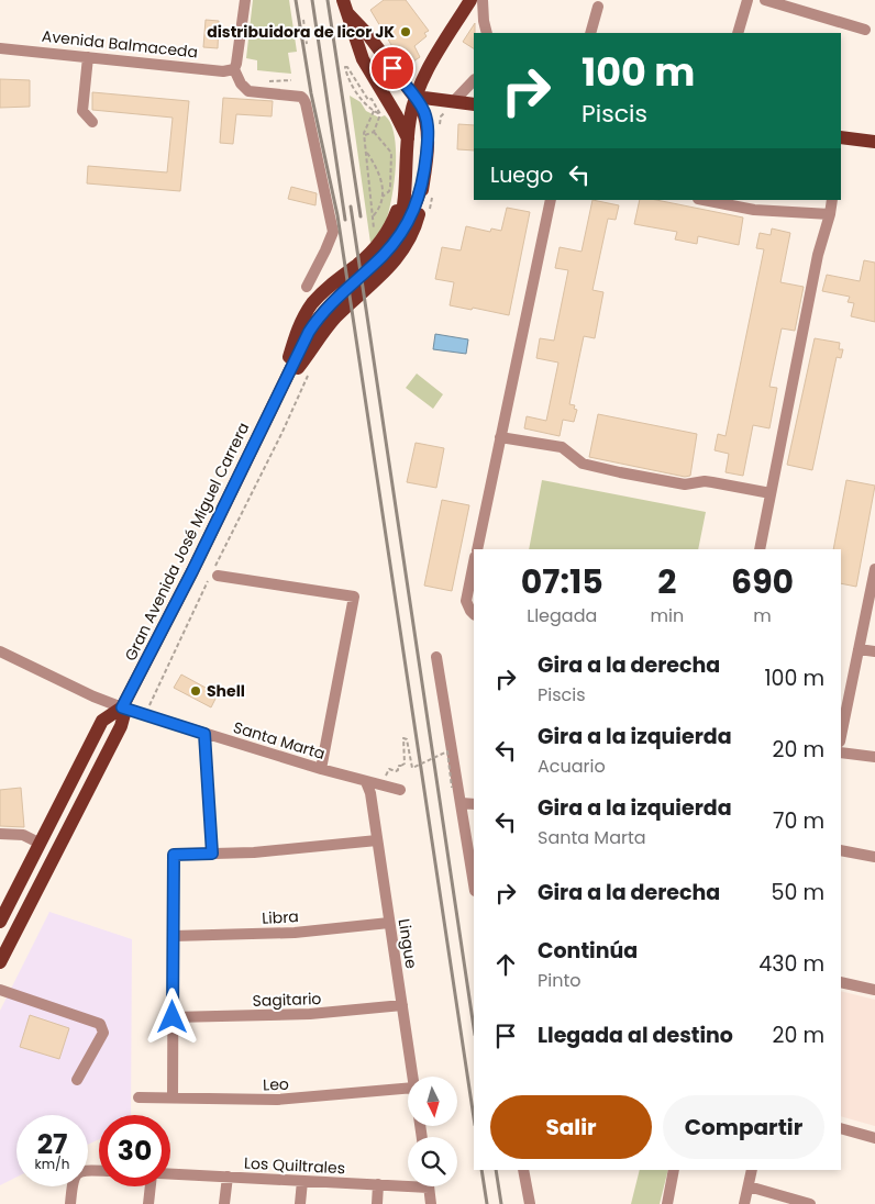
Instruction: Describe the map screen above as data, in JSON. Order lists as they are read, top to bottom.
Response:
{
  "streets": {
    "main road": ["Gran Avenida José Miguel Carrera"],
    "street": [
      "Avenida Balmaceda",
      "Santa Marta",
      "Libra",
      "Lingue",
      "Sagitario",
      "Leo",
      "Los Quiltrales"
    ]
  },
  "crossings": [
    ["Gran Avenida José Miguel Carrera", "Santa Marta"],
    ["Santa Marta", "Lingue"],
    ["Libra", "Lingue"],
    ["Lingue", "Sagitario"]
  ],
  "places": ["distribuidora de licor JK", "Shell"],
  "north": "bottom",
  "page": {
    "turn": ["100 m", "Piscis"],
    "then": "Luego",
    "eta": [
      "07:15",
      "Llegada",
      "2",
      "min",
      "690",
      "m"
    ],
    "list": [
      {
        "name": "Gira a la derecha",
        "note": "Piscis",
        "value": "100 m"
      },
      {
        "name": "Gira a la izquierda",
        "note": "Acuario",
        "value": "20 m"
      },
      {
        "name": "Gira a la izquierda",
        "note": "Santa Marta",
        "value": "70 m"
      },
      {
        "name": "Gira a la derecha",
        "value": "50 m"
      },
      {
        "name": "Continúa",
        "note": "Pinto",
        "value": "430 m"
      },
      {
        "name": "Llegada al destino",
        "value": "20 m"
      }
    ],
    "buttons": ["Salir", "Compartir"],
    "speed": "27 km/h",
    "limit": "30"
  }
}
